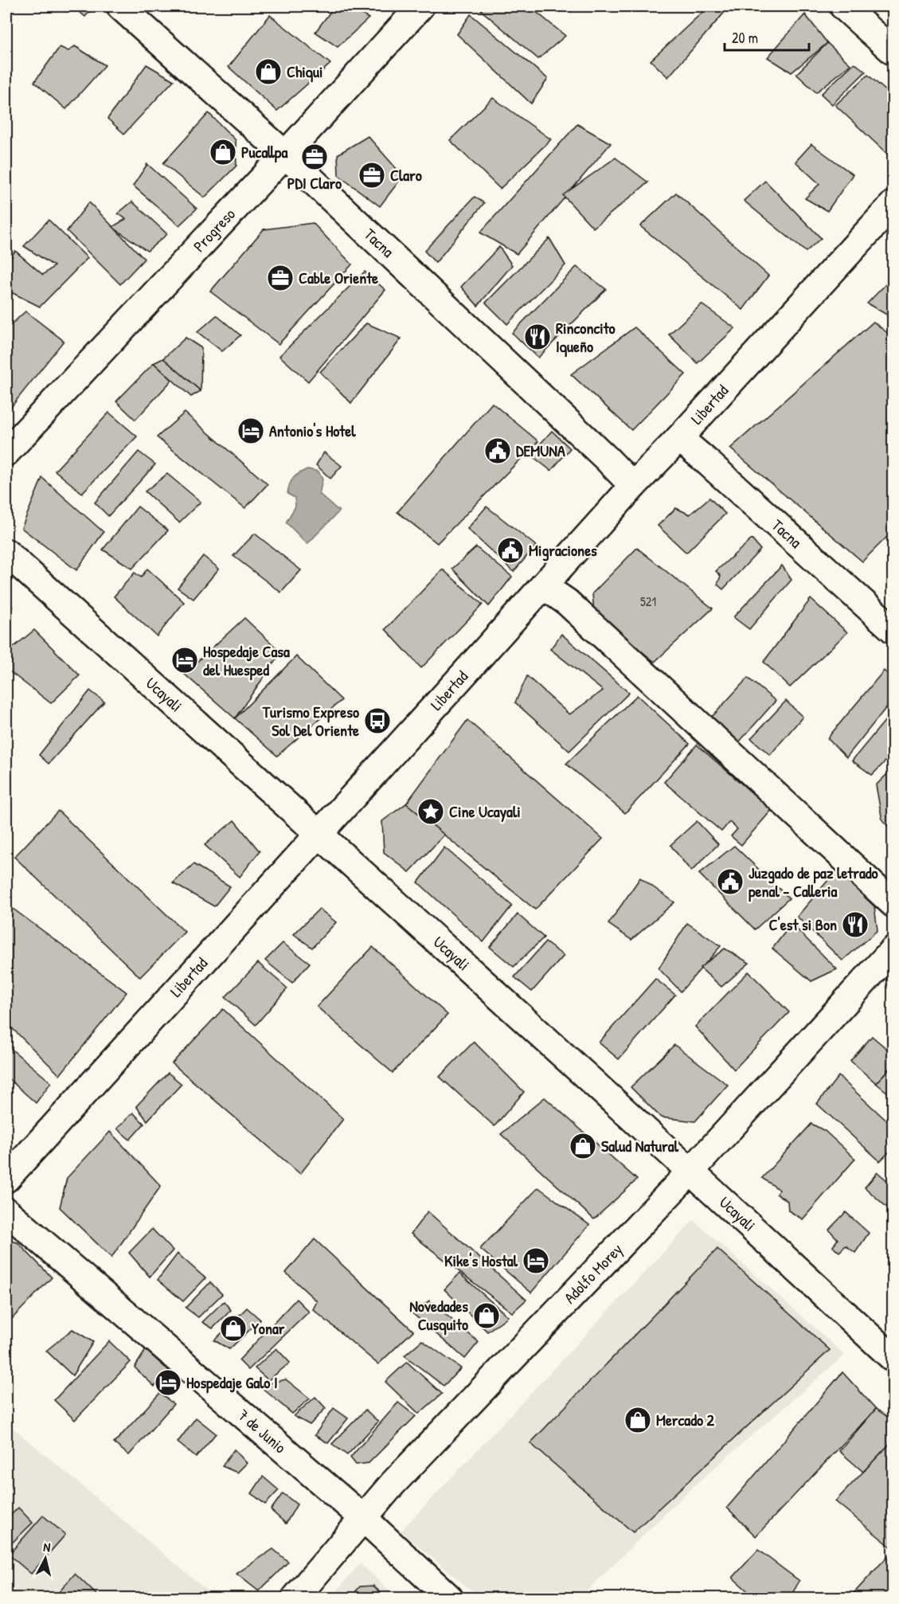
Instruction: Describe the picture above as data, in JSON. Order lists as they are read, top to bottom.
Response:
{
  "streets": {
    "street": [
      "Progreso",
      "Tacna",
      "Libertad",
      "Ucayali",
      "Adolfo Morey",
      "7 de Junio"
    ]
  },
  "crossings": [
    ["Progreso", "Tacna"],
    ["Tacna", "Libertad"],
    ["Libertad", "Ucayali"],
    ["Ucayali", "Adolfo Morey"],
    ["Adolfo Morey", "7 de Junio"]
  ],
  "places": {
    "shop": [
      "Chiqui",
      "Pucallpa",
      "Salud Natural",
      "Novedades Cusquito",
      "Yonar",
      "Mercado 2"
    ],
    "office": ["PDI Claro", "Claro", "Cable Oriente"],
    "restaurant": ["Rinconcito Iqueño", "C'est si Bon"],
    "hotel": [
      "Antonio's Hotel",
      "Hospedaje Casa del Huesped",
      "Kike's Hostal",
      "Hospedaje Galo I"
    ],
    "public building": ["DEMUNA", "Migraciones", "Juzgado de paz letrado penal - Calleria"],
    "bus stop": ["Turismo Expreso Sol Del Oriente"],
    "place": ["Cine Ucayali"]
  },
  "house_numbers": ["521"],
  "scale_bar": "20 m",
  "north": "top"
}
